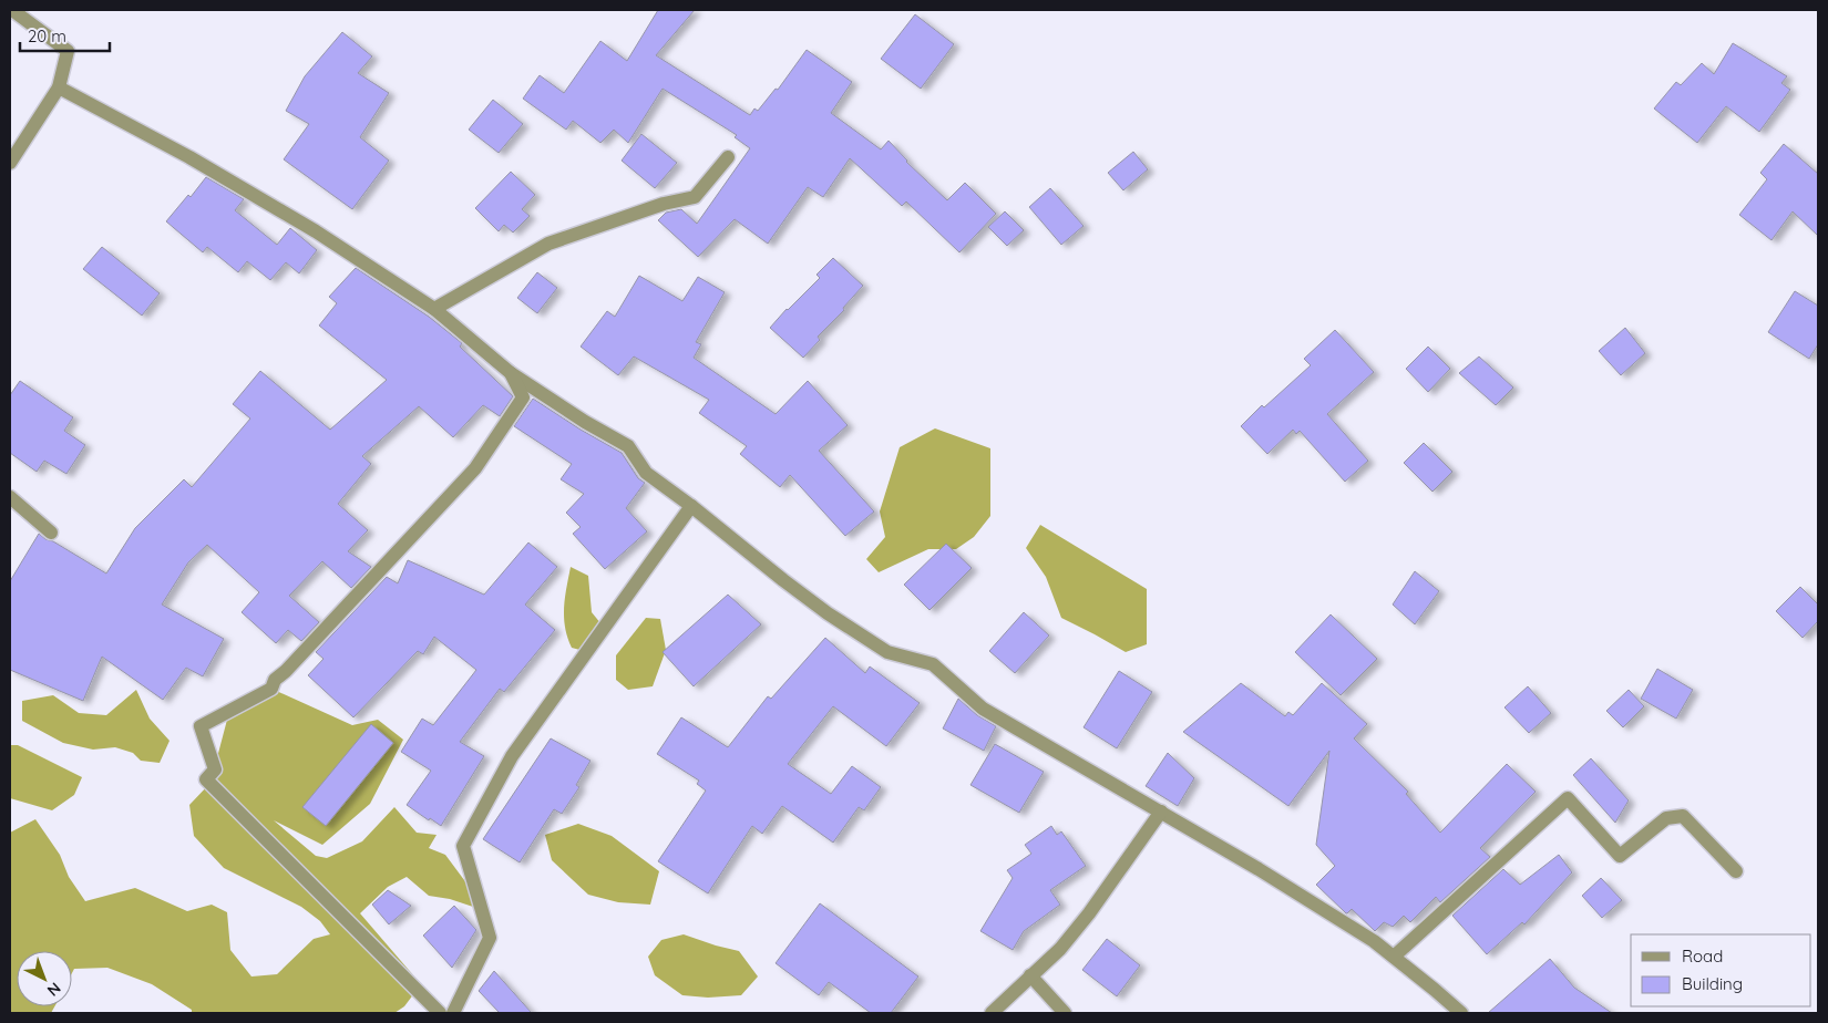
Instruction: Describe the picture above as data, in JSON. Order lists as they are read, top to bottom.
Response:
{
  "legend": ["Road", "Building"],
  "scale_bar": "20 m",
  "north": "bottom right"
}
